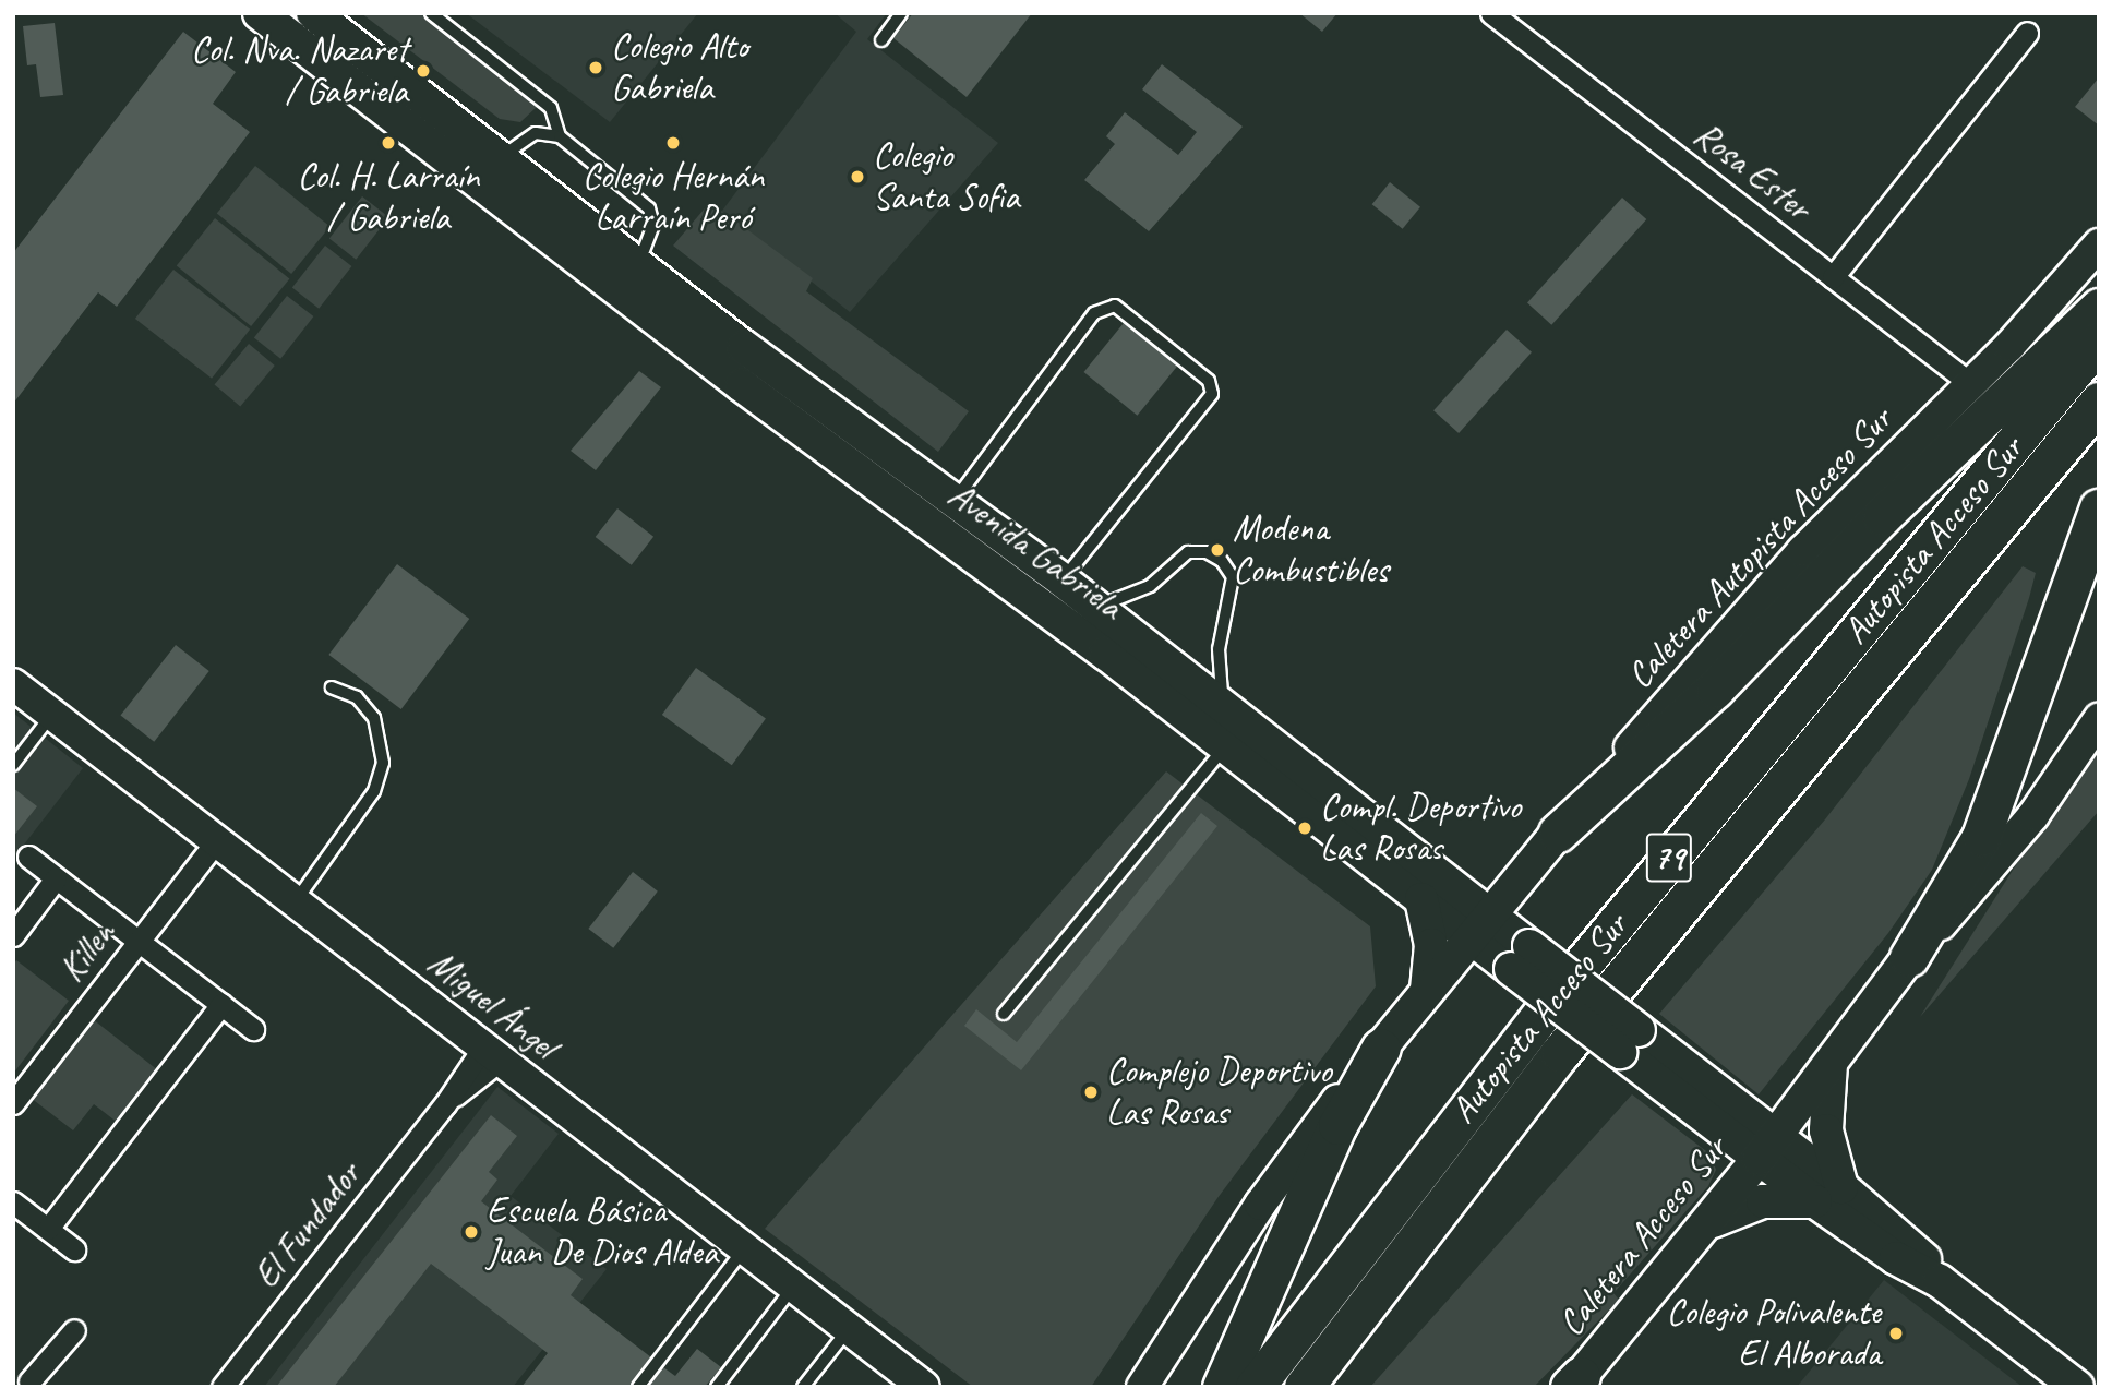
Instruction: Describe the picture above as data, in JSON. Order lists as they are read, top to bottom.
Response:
{
  "streets": {
    "highway": ["Autopista Acceso Sur", "79"],
    "main road": [
      "Caletera Autopista Acceso Sur",
      "Avenida Gabriela",
      "Miguel Ángel",
      "Caletera Acceso Sur"
    ],
    "street": ["Rosa Ester", "Killen", "El Fundador"]
  },
  "crossings": [
    ["Rosa Ester", "Caletera Autopista Acceso Sur"],
    ["Caletera Autopista Acceso Sur", "Avenida Gabriela"],
    ["Avenida Gabriela", "Caletera Acceso Sur"],
    ["Killen", "Miguel Ángel"],
    ["Miguel Ángel", "El Fundador"]
  ],
  "places": [
    "Colegio Alto Gabriela",
    "Col. Nva. Nazaret / Gabriela",
    "Col. H. Larraín / Gabriela",
    "Colegio Hernán Larraín Peró",
    "Colegio Santa Sofia",
    "Modena Combustibles",
    "Compl. Deportivo Las Rosas",
    "Complejo Deportivo Las Rosas",
    "Escuela Básica Juan De Dios Aldea",
    "Colegio Polivalente El Alborada"
  ]
}
